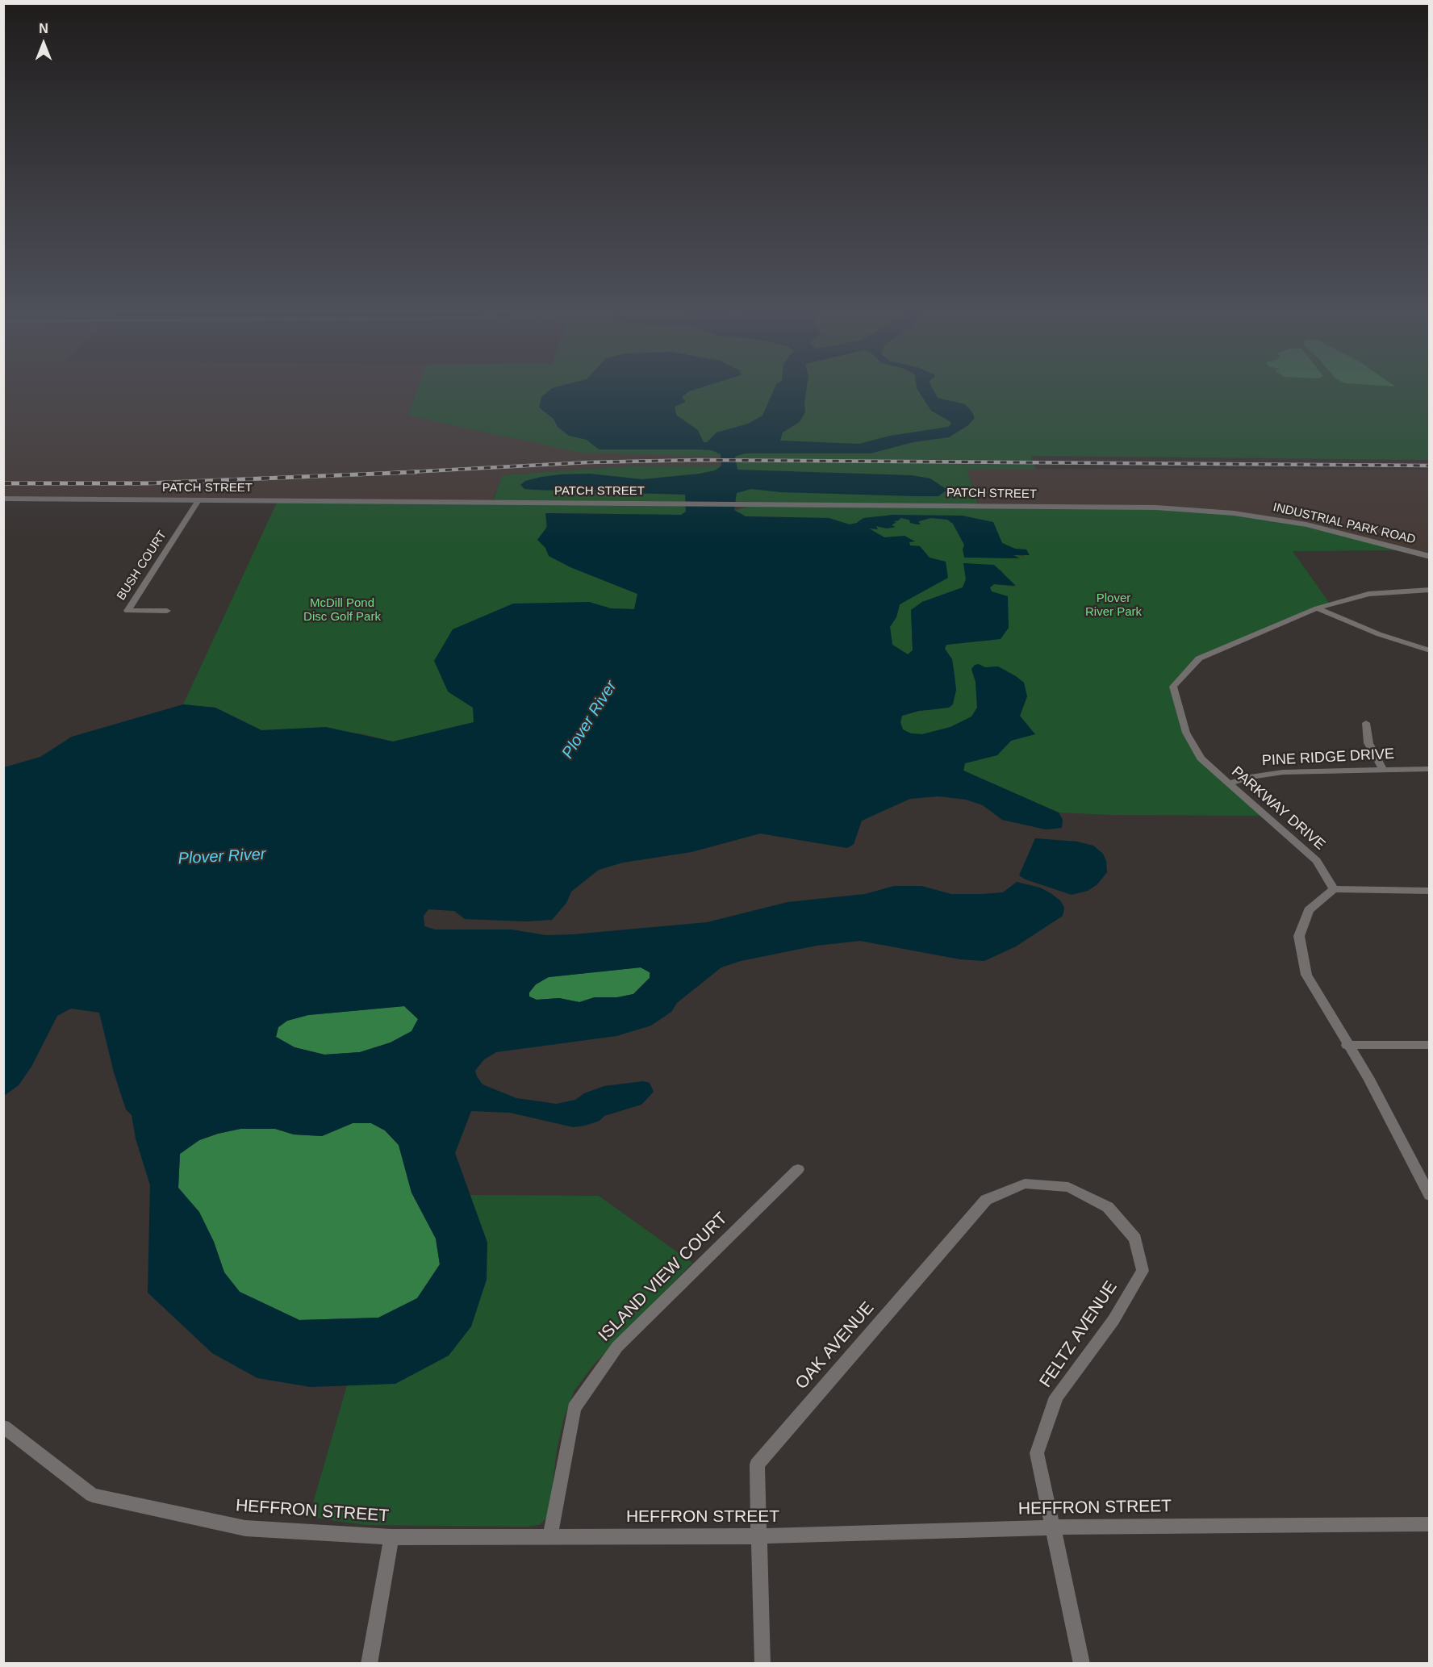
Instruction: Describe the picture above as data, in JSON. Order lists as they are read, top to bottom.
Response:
{
  "streets": {
    "street": [
      "PATCH STREET",
      "INDUSTRIAL PARK ROAD",
      "BUSH COURT",
      "PINE RIDGE DRIVE",
      "PARKWAY DRIVE",
      "ISLAND VIEW COURT",
      "FELTZ AVENUE",
      "OAK AVENUE",
      "HEFFRON STREET"
    ]
  },
  "crossings": [
    ["PATCH STREET", "INDUSTRIAL PARK ROAD"],
    ["PATCH STREET", "BUSH COURT"],
    ["PINE RIDGE DRIVE", "PARKWAY DRIVE"],
    ["ISLAND VIEW COURT", "HEFFRON STREET"],
    ["FELTZ AVENUE", "OAK AVENUE"],
    ["FELTZ AVENUE", "HEFFRON STREET"],
    ["OAK AVENUE", "HEFFRON STREET"]
  ],
  "water": ["Plover River"],
  "parks": ["Plover River Park", "McDill Pond Disc Golf Park"],
  "north": "top"
}
